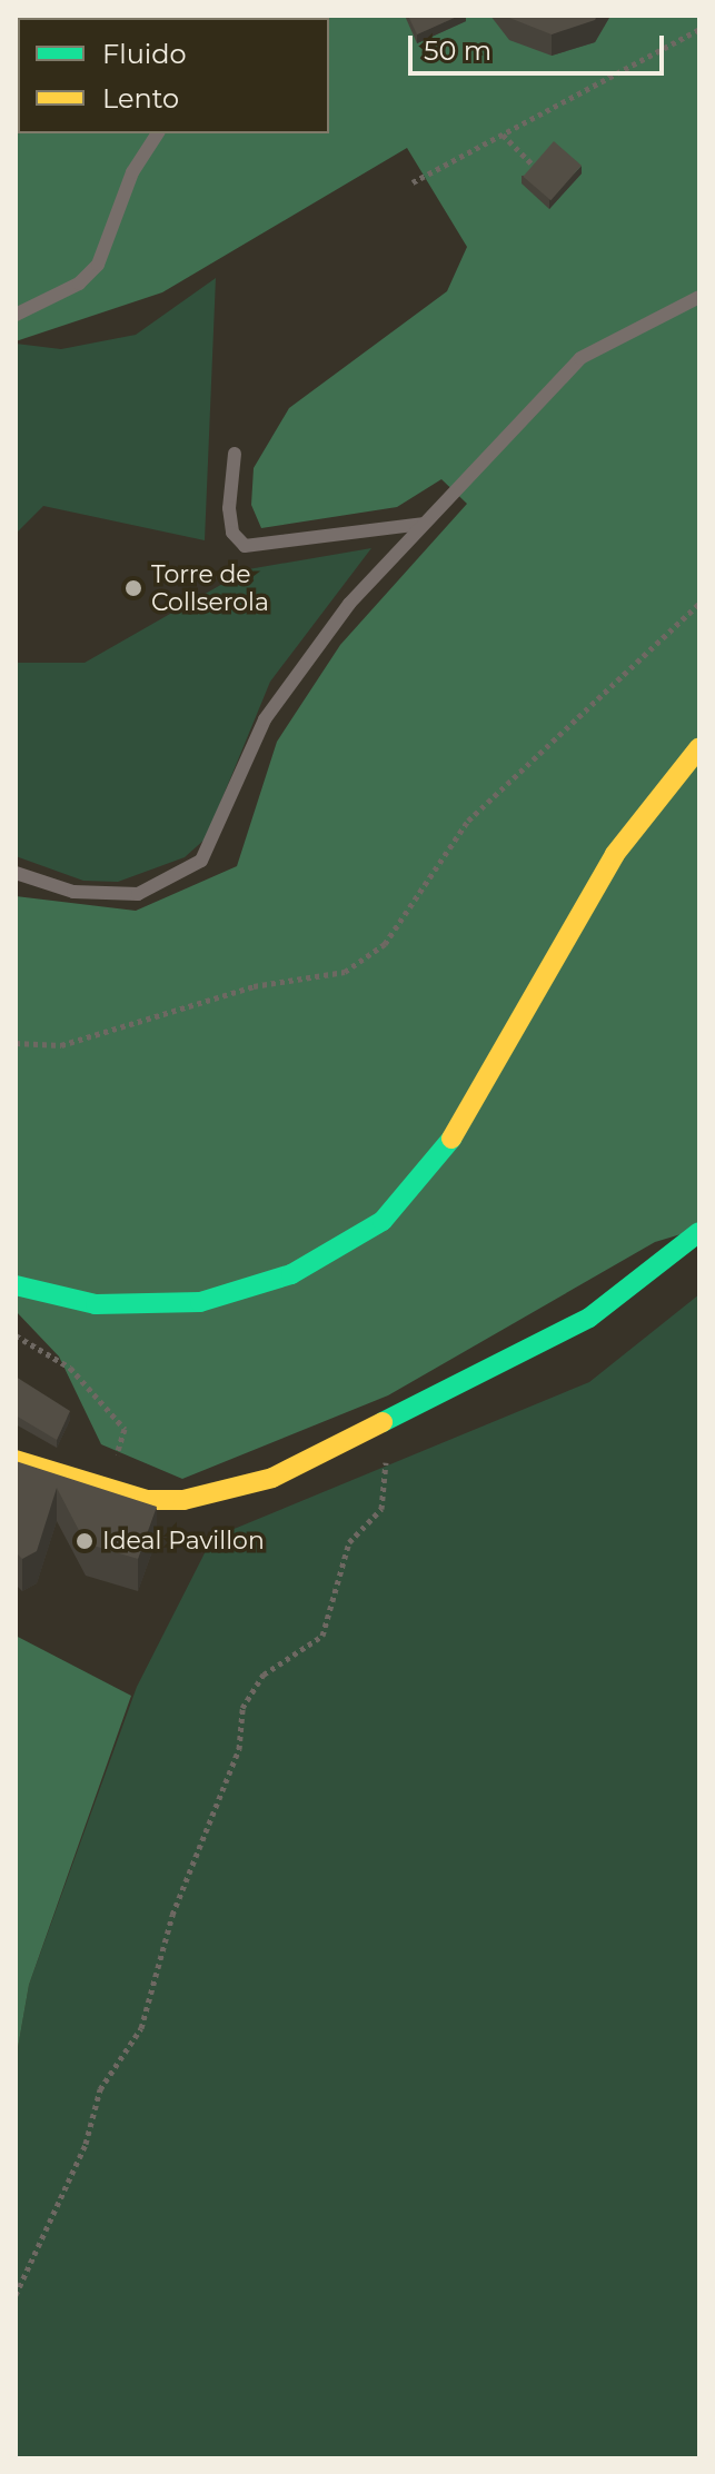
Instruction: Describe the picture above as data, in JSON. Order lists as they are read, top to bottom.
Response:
{
  "places": ["Torre de Collserola", "Ideal Pavillon"],
  "legend": ["Fluido", "Lento"],
  "scale_bar": "50 m"
}
